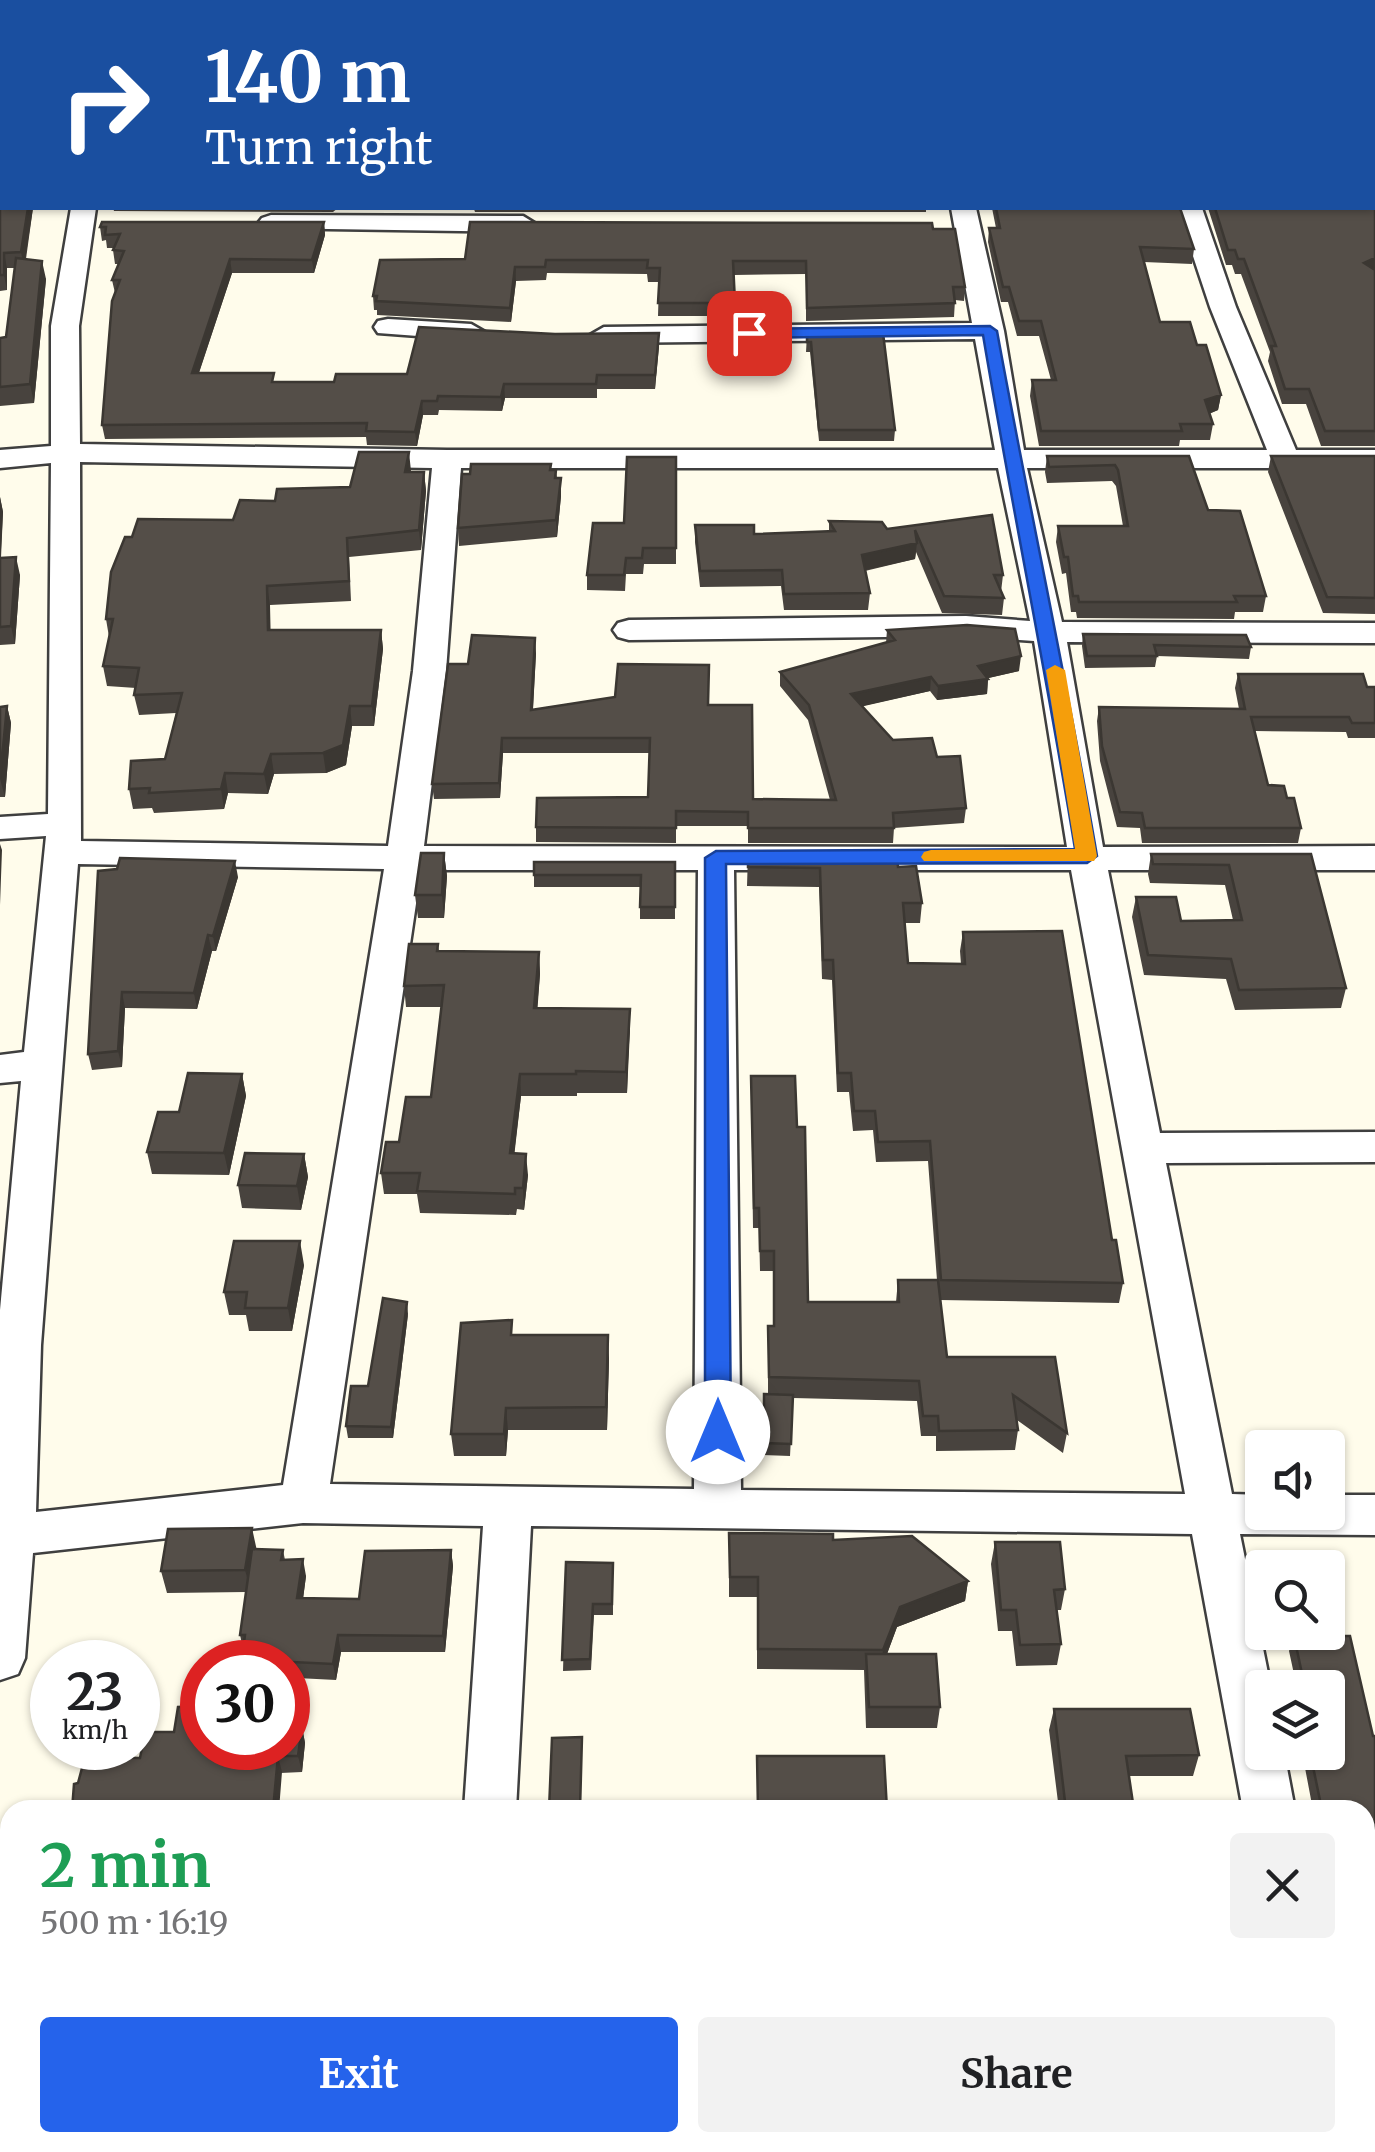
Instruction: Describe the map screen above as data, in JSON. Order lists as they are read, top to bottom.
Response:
{
  "page": {
    "turn": ["140 m", "Turn right"],
    "speed": "23 km/h",
    "limit": "30",
    "heading": ["2 min", "500 m · 16:19"],
    "buttons": ["Exit", "Share"]
  }
}
